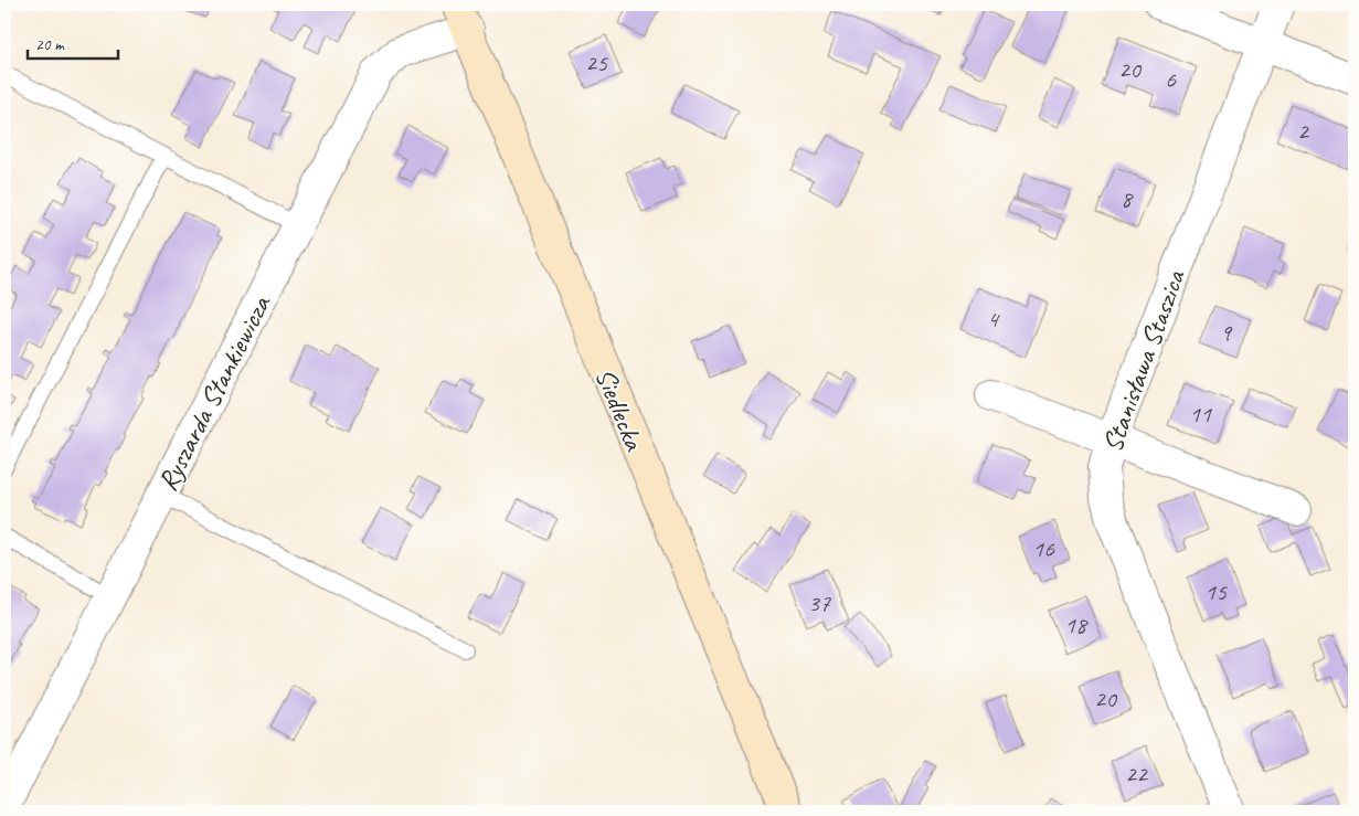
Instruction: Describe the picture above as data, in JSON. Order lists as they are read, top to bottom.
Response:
{
  "streets": {
    "main road": ["Siedlecka"],
    "street": ["Stanisława Staszica", "Ryszarda Stankiewicza"]
  },
  "crossings": [
    ["Ryszarda Stankiewicza", "Siedlecka"]
  ],
  "house_numbers": [
    "25",
    "20",
    "6",
    "2",
    "8",
    "4",
    "9",
    "11",
    "16",
    "15",
    "37",
    "18",
    "20",
    "22"
  ],
  "scale_bar": "20 m"
}
